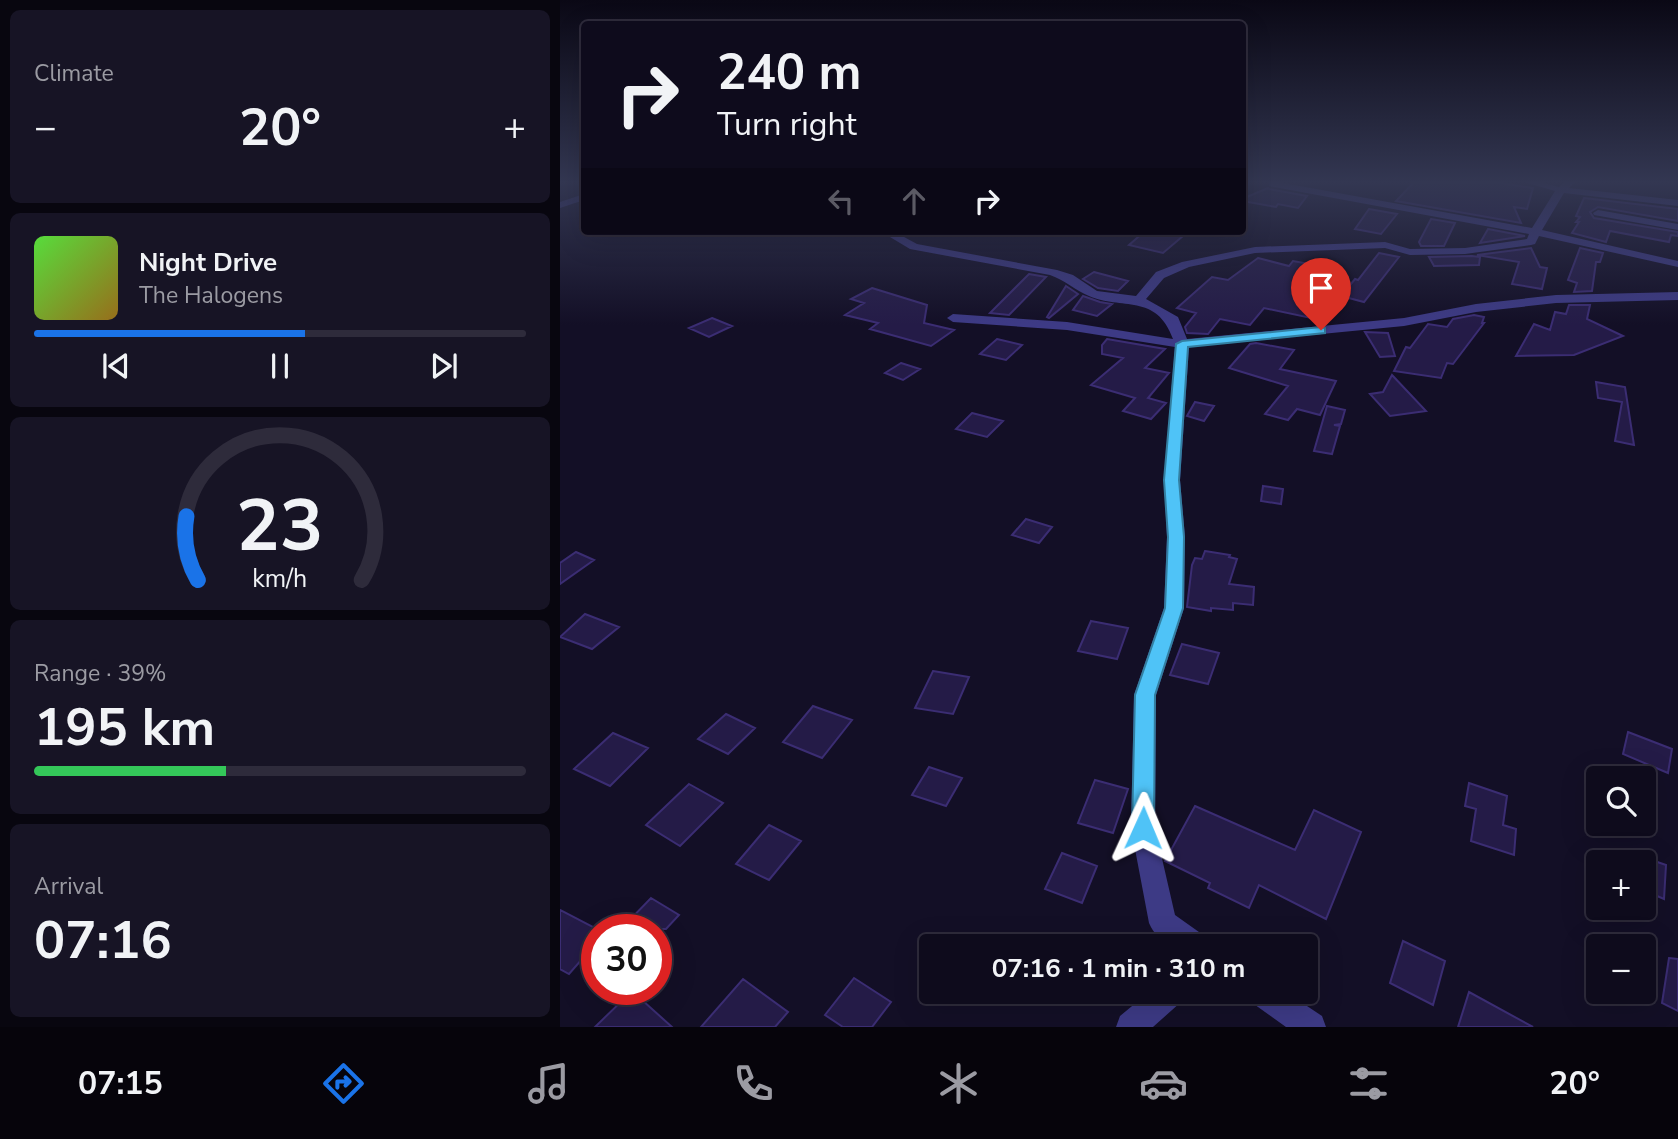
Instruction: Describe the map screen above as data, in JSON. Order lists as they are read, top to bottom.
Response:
{
  "page": {
    "tile": [
      "Climate",
      ["Range · 39%", "195 km"],
      ["Arrival", "07:16"]
    ],
    "turn": ["240 m", "Turn right"],
    "heat": ["−", "20°", "+"],
    "song": ["Night Drive", "The Halogens"],
    "map_buttons": ["+", "−"],
    "limit": "30",
    "trip": "07:16 · 1 min · 310 m",
    "tabs": ["07:15", "20°"],
    "gauge": ["23", "km/h"]
  }
}
